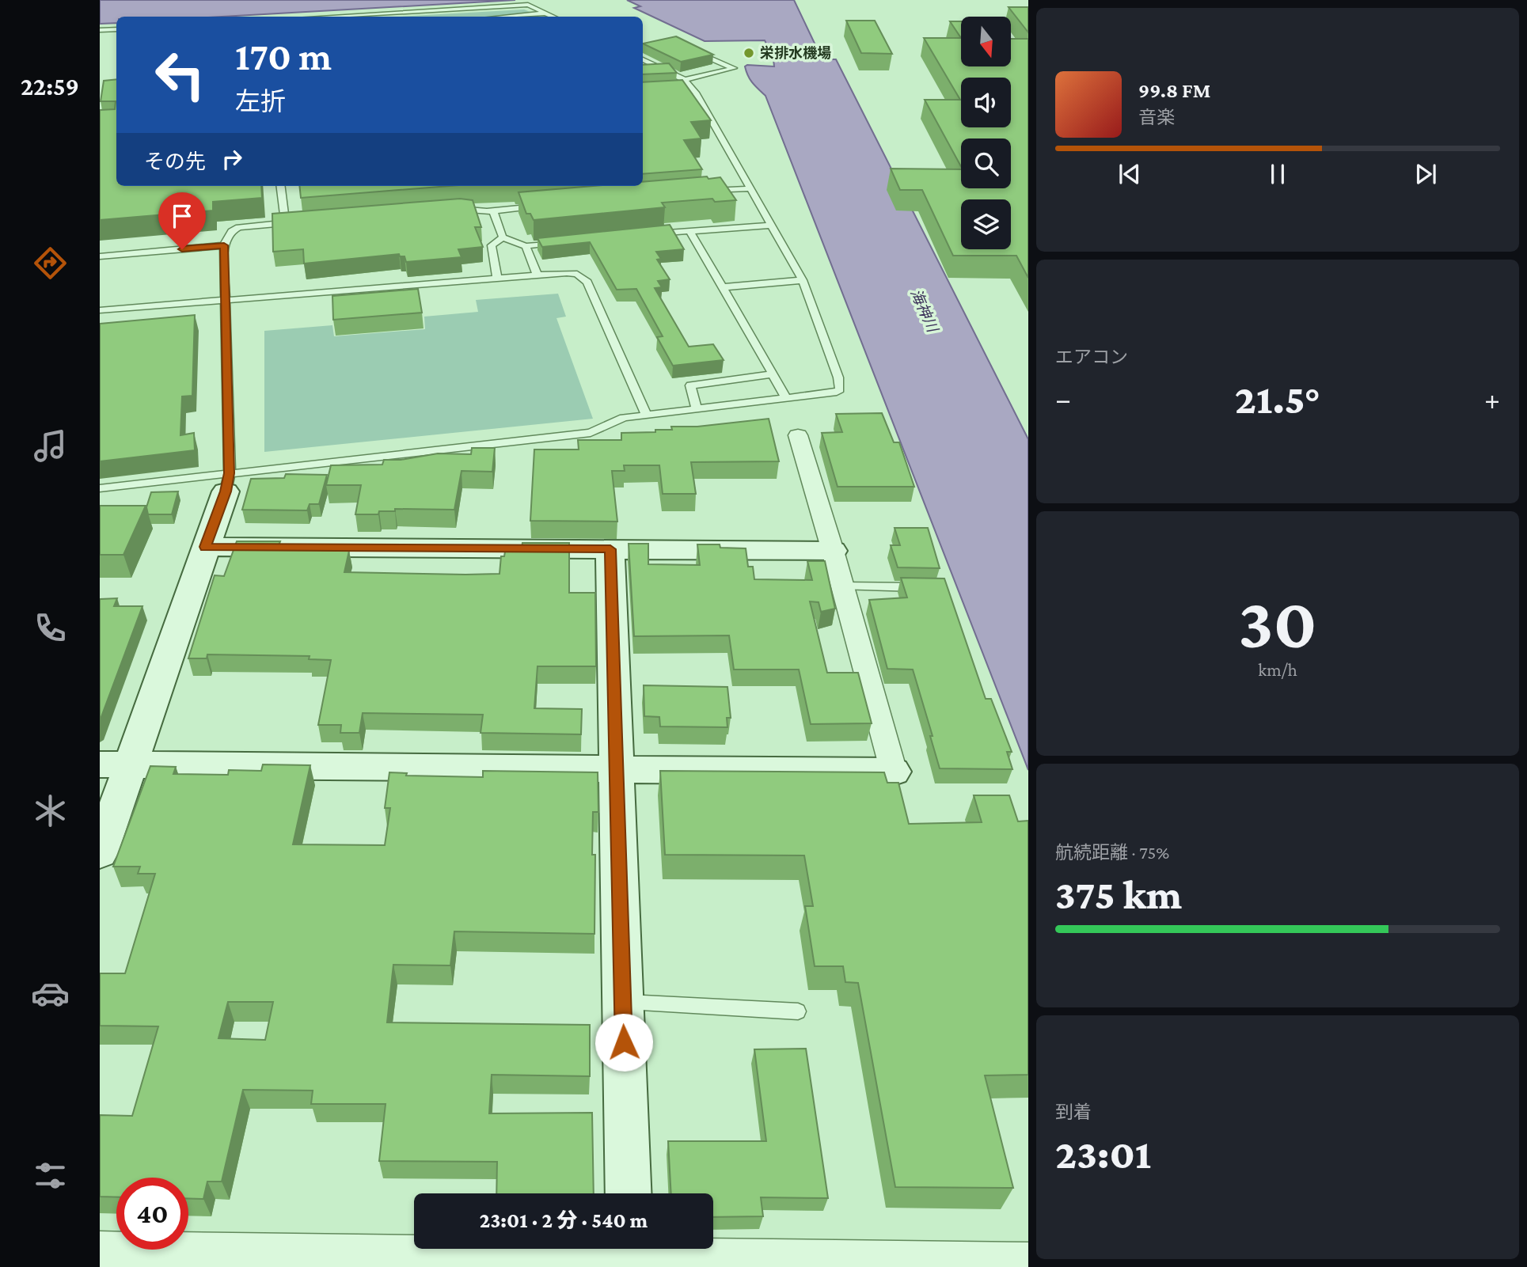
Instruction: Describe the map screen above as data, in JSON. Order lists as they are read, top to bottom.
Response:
{
  "water": ["海神川"],
  "places": ["栄排水機場"],
  "north": "bottom",
  "page": {
    "tabs": "22:59",
    "turn": ["170 m", "左折"],
    "song": ["99.8 FM", "音楽"],
    "then": "その先",
    "tile": [
      "エアコン",
      ["30", "km/h"],
      ["航続距離 · 75%", "375 km"],
      ["到着", "23:01"]
    ],
    "heat": ["−", "21.5°", "+"],
    "limit": "40",
    "trip": "23:01 · 2 分 · 540 m"
  }
}
